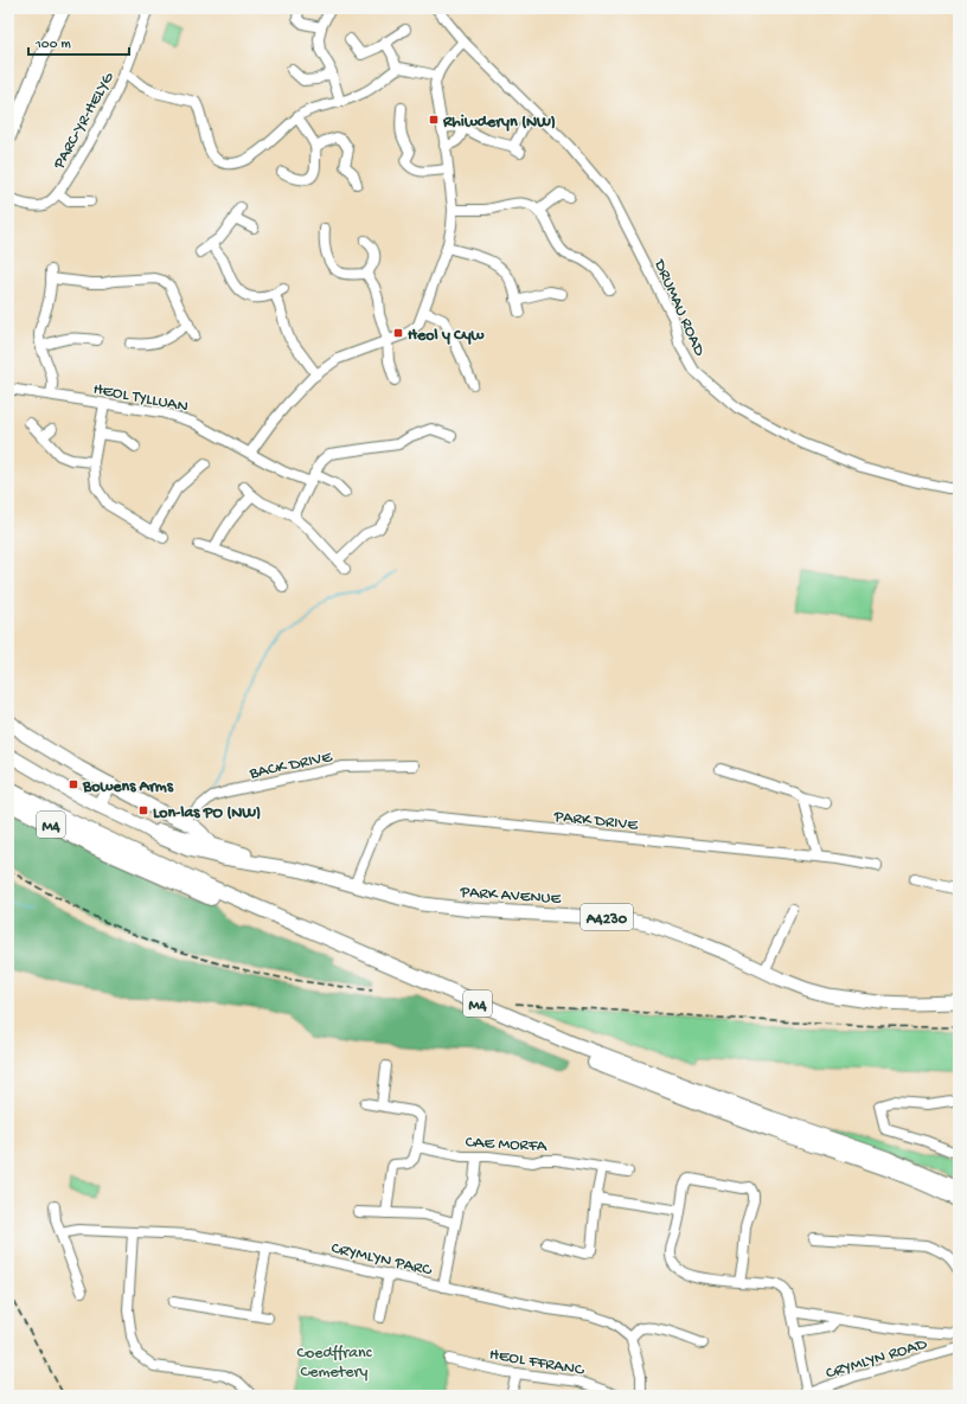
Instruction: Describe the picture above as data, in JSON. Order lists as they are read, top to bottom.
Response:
{
  "streets": {
    "highway": ["M4"],
    "main road": ["PARK AVENUE", "A4230"],
    "street": [
      "PARC-YR-HELYG",
      "DRUMAU ROAD",
      "HEOL TYLLUAN",
      "BACK DRIVE",
      "PARK DRIVE",
      "CAE MORFA",
      "CRYMLYN PARC",
      "CRYMLYN ROAD",
      "HEOL FFRANC"
    ]
  },
  "crossings": [
    ["PARK DRIVE", "PARK AVENUE"],
    ["PARK AVENUE", "A4230"]
  ],
  "parks": ["Coedffranc Cemetery"],
  "places": {
    "transit": [
      "Rhiwderyn (NW)",
      "Heol y Cyw",
      "Bowens Arms",
      "Lon-las PO (NW)"
    ]
  },
  "scale_bar": "100 m"
}
